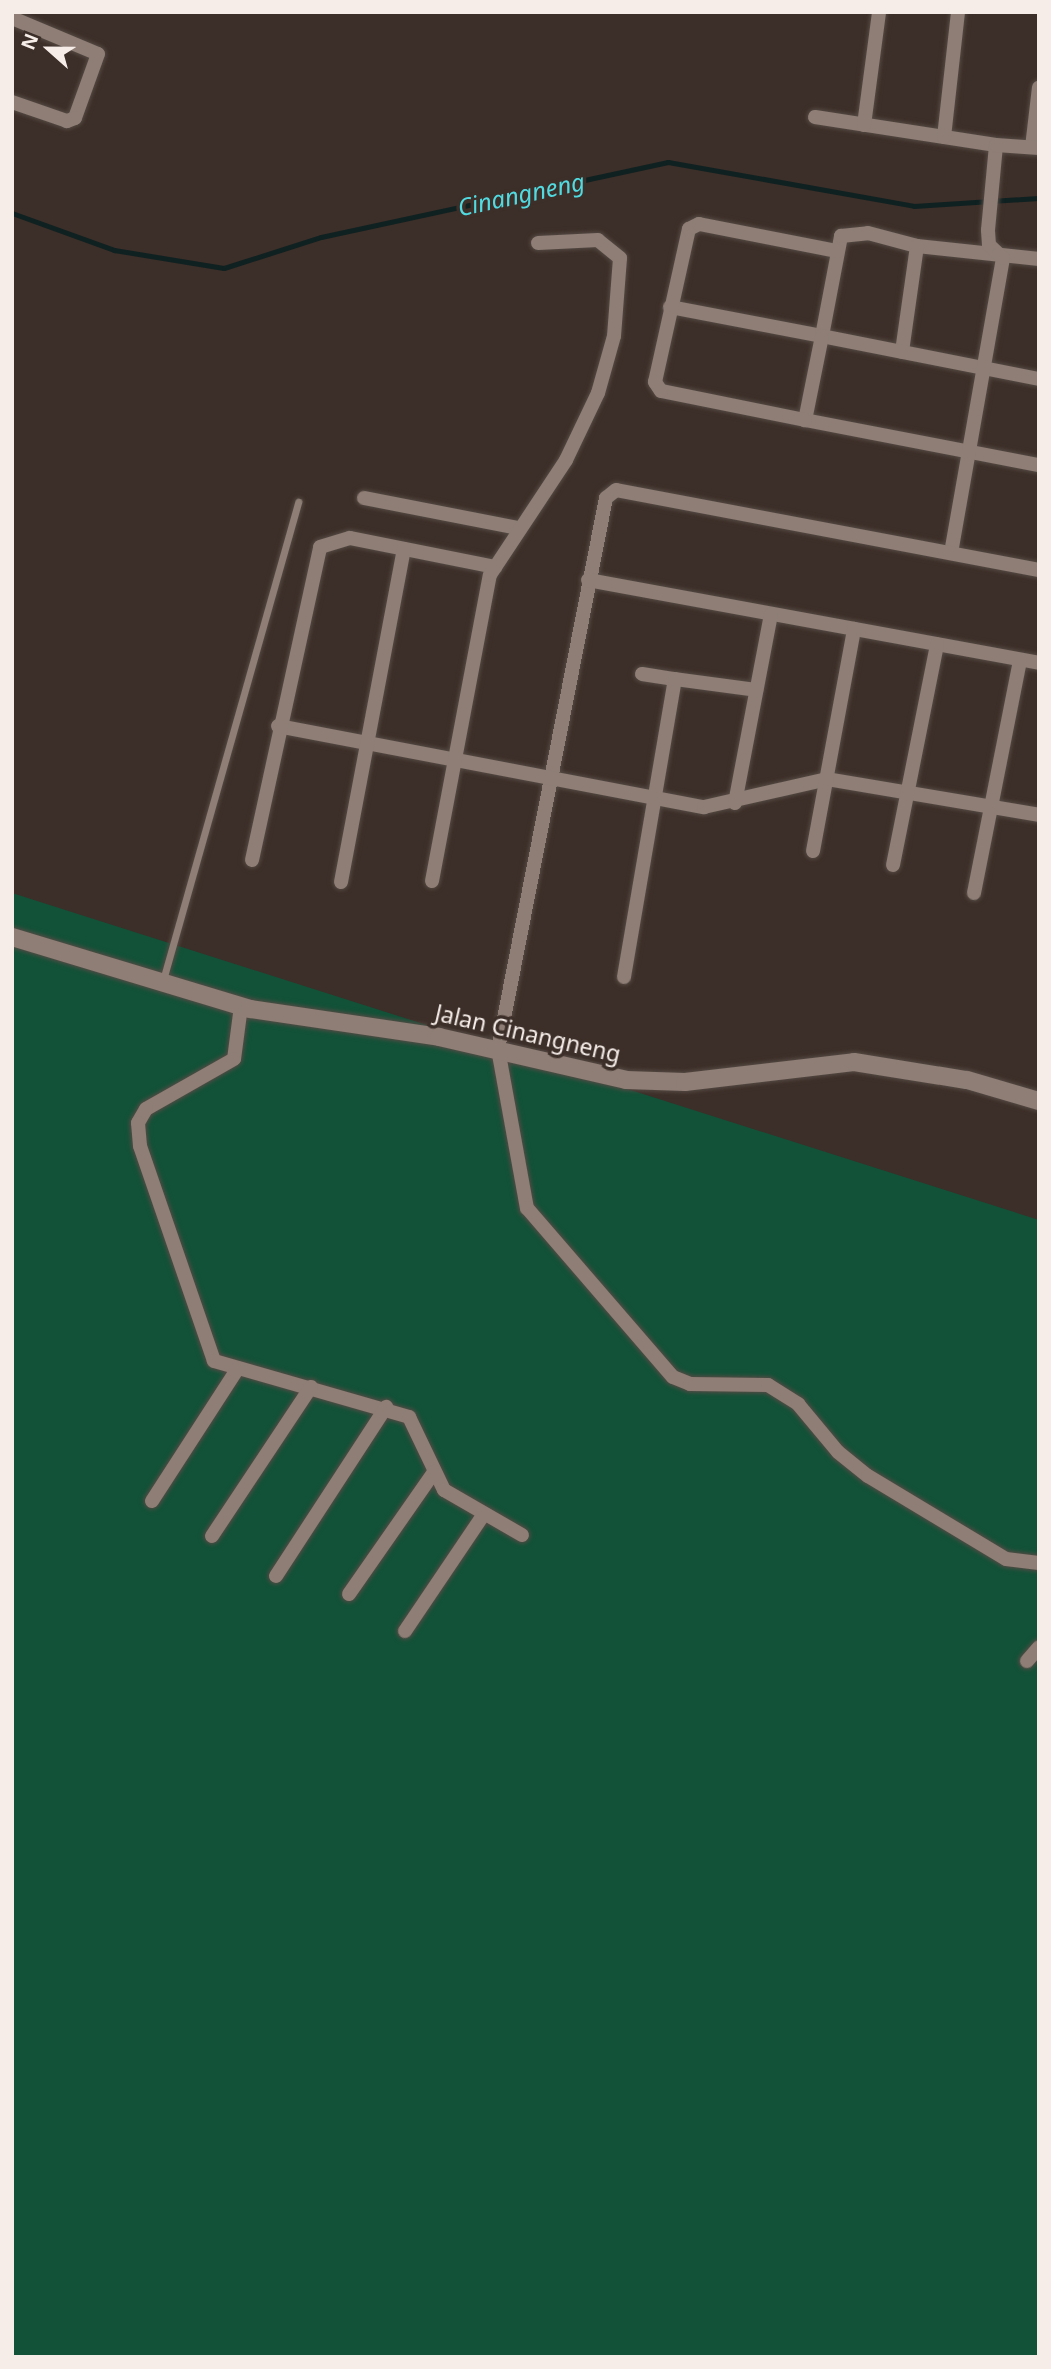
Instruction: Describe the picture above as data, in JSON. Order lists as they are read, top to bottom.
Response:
{
  "streets": {
    "street": ["Jalan Cinangneng"]
  },
  "water": ["Cinangneng"],
  "north": "left"
}
